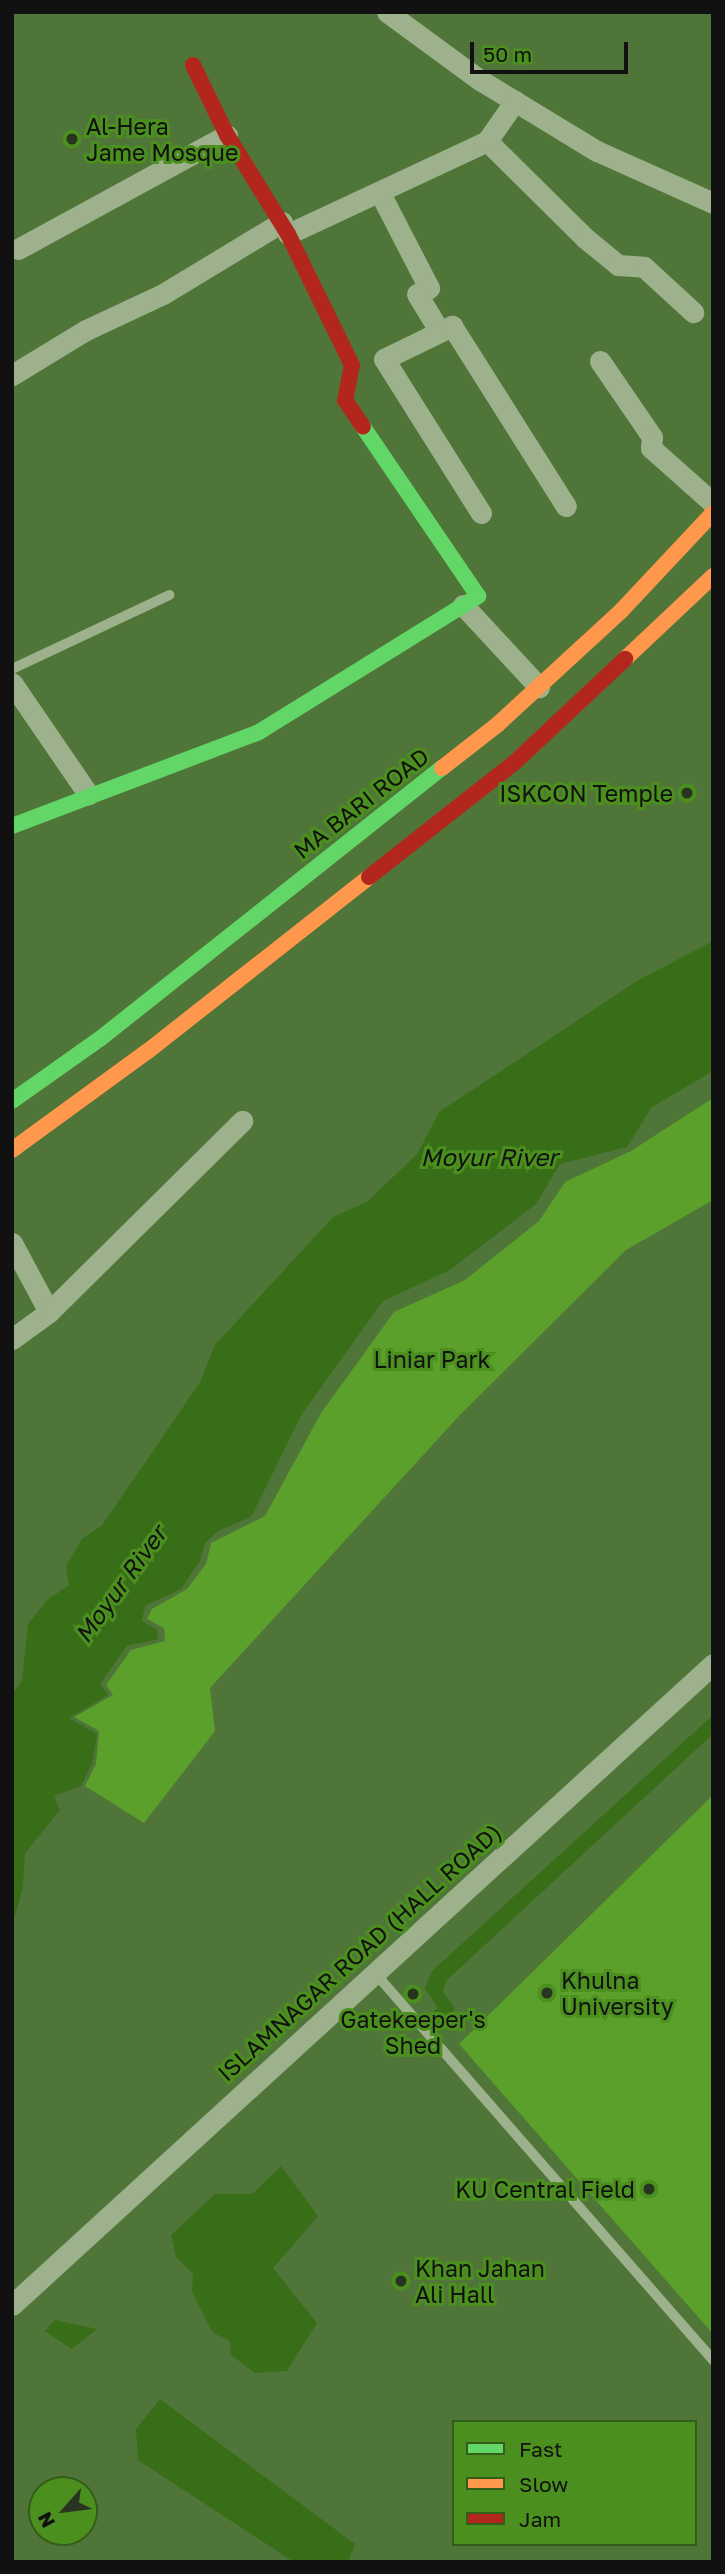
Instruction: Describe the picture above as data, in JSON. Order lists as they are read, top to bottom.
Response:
{
  "streets": {
    "main road": ["MA BARI ROAD"],
    "street": ["ISLAMNAGAR ROAD (HALL ROAD)"]
  },
  "water": ["Moyur River"],
  "parks": ["Liniar Park"],
  "places": [
    "Al-Hera Jame Mosque",
    "ISKCON Temple",
    "Khulna University",
    "Gatekeeper's Shed",
    "KU Central Field",
    "Khan Jahan Ali Hall"
  ],
  "legend": ["Fast", "Slow", "Jam"],
  "scale_bar": "50 m",
  "north": "bottom left"
}
